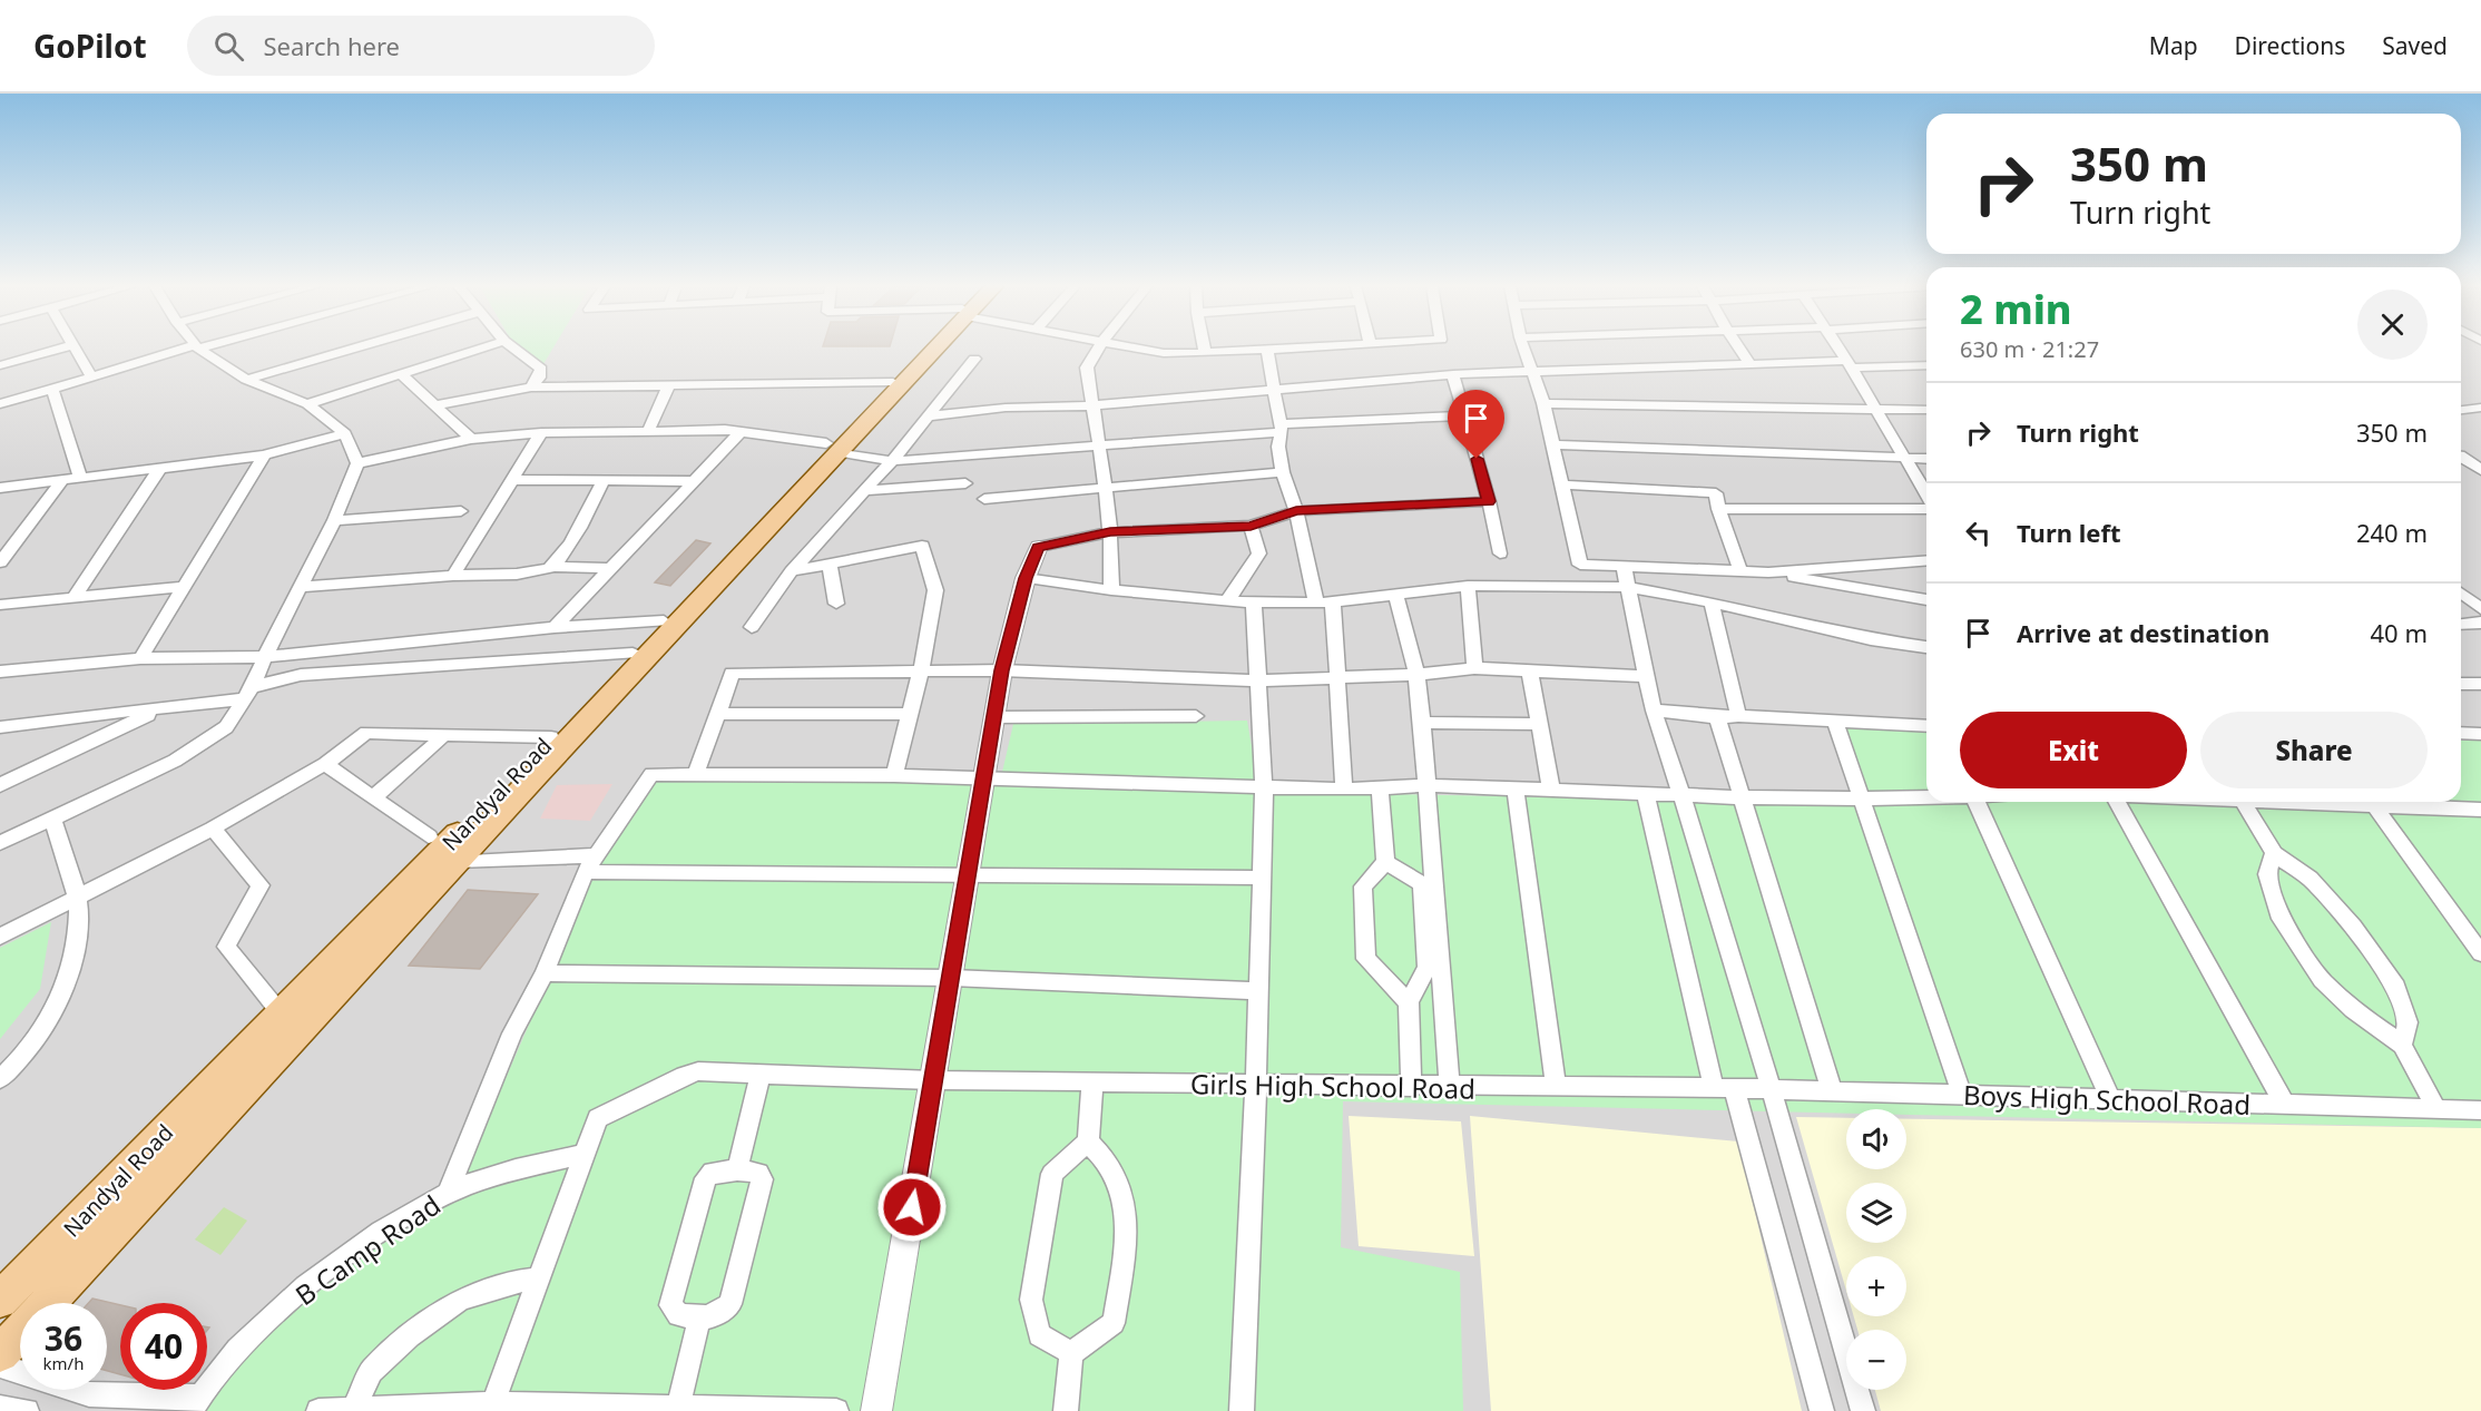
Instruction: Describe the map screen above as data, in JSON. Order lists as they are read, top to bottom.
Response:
{
  "streets": {
    "main road": ["Nandyal Road"],
    "street": ["Girls High School Road", "Boys High School Road", "B Camp Road"]
  },
  "crossings": [
    ["Girls High School Road", "Boys High School Road"],
    ["Girls High School Road", "B Camp Road"]
  ],
  "page": {
    "header": "GoPilot",
    "search": "Search here",
    "nav": ["Map", "Directions", "Saved"],
    "turn": ["350 m", "Turn right"],
    "heading": ["2 min", "630 m · 21:27"],
    "list": [
      {
        "name": "Turn right",
        "value": "350 m"
      },
      {
        "name": "Turn left",
        "value": "240 m"
      },
      {
        "name": "Arrive at destination",
        "value": "40 m"
      }
    ],
    "buttons": ["Exit", "Share"],
    "map_buttons": ["+", "−"],
    "speed": "36 km/h",
    "limit": "40"
  }
}
